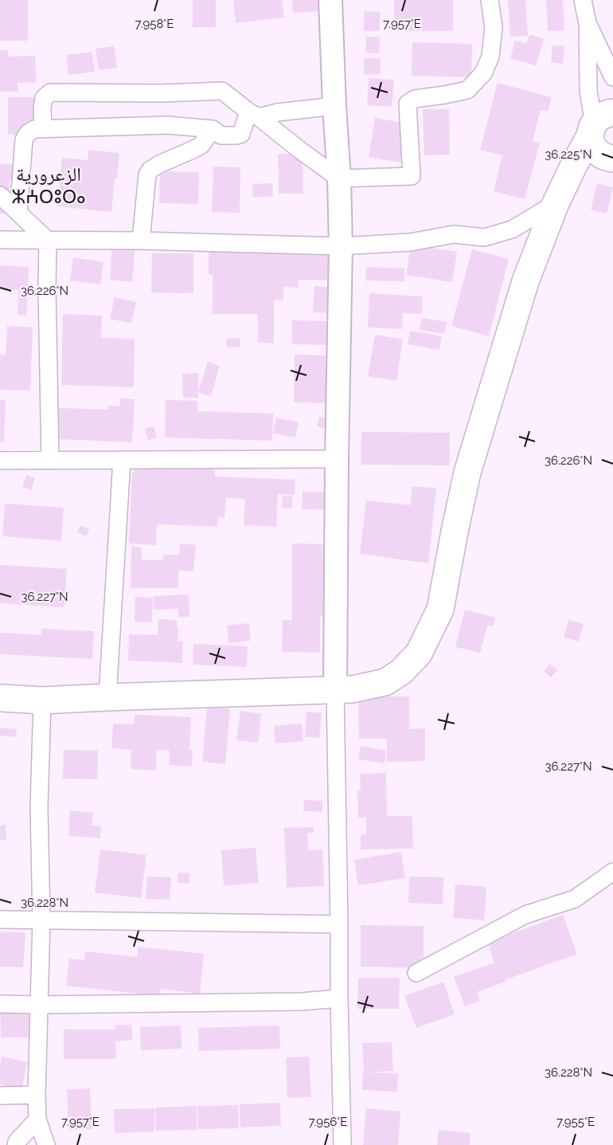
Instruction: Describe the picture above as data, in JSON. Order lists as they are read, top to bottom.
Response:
{
  "districts": ["الزعرورية ⵣⵄⵔⵓⵔⴰ"],
  "coordinates": [
    "7.958°E",
    "7.957°E",
    "36.225°N",
    "36.226°N",
    "36.227°N",
    "36.228°N",
    "7.956°E",
    "7.955°E"
  ]
}
